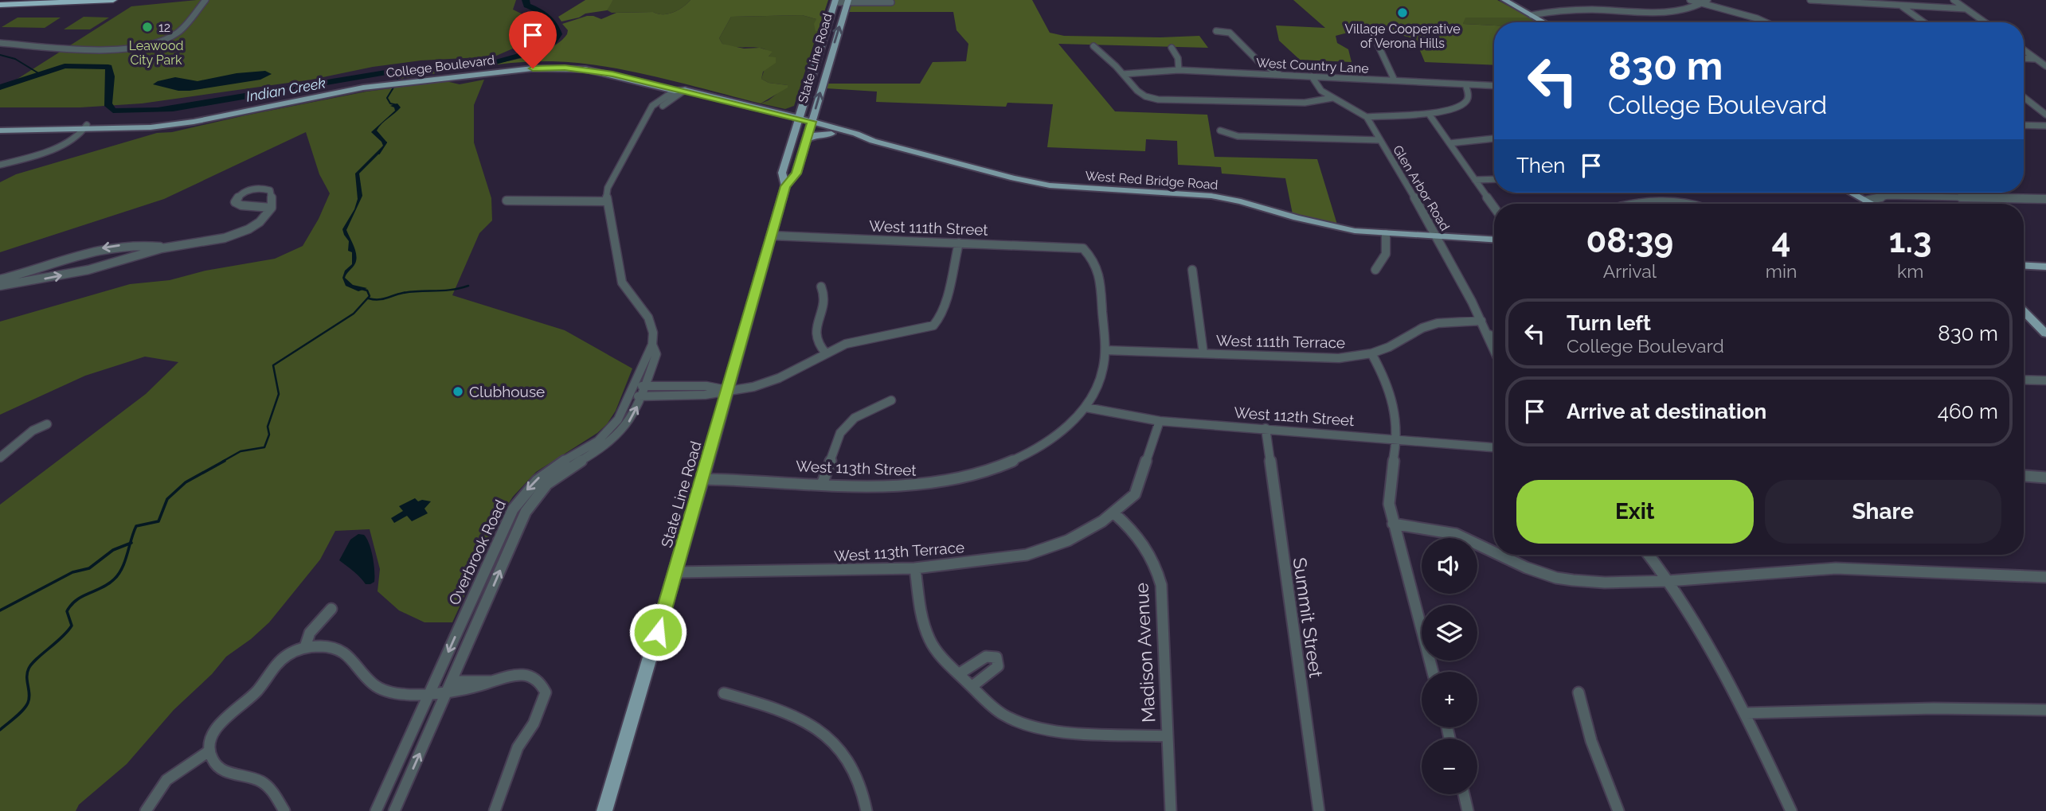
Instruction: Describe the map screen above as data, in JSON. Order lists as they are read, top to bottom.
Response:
{
  "streets": {
    "main road": ["State Line Road", "College Boulevard", "West Red Bridge Road"],
    "street": [
      "West Country Lane",
      "Glen Arbor Road",
      "West 111th Street",
      "West 111th Terrace",
      "West 112th Street",
      "West 113th Street",
      "West 113th Terrace",
      "Overbrook Road",
      "Summit Street",
      "Madison Avenue"
    ]
  },
  "crossings": [
    ["State Line Road", "College Boulevard"],
    ["State Line Road", "West Red Bridge Road"],
    ["State Line Road", "West 111th Street"],
    ["State Line Road", "West 113th Street"],
    ["State Line Road", "West 113th Terrace"],
    ["West Country Lane", "Glen Arbor Road"],
    ["College Boulevard", "West Red Bridge Road"],
    ["College Boulevard", "Overbrook Road"],
    ["West Red Bridge Road", "Glen Arbor Road"],
    ["Glen Arbor Road", "West 111th Terrace"],
    ["West 111th Street", "West 111th Terrace"],
    ["West 112th Street", "West 113th Street"],
    ["West 112th Street", "Summit Street"],
    ["West 113th Terrace", "Madison Avenue"]
  ],
  "water": ["Indian Creek"],
  "parks": ["Leawood City Park"],
  "places": ["Village Cooperative of Verona Hills", "12", "Clubhouse"],
  "page": {
    "turn": ["830 m", "College Boulevard"],
    "then": "Then",
    "eta": [
      "08:39",
      "Arrival",
      "4",
      "min",
      "1.3",
      "km"
    ],
    "list": [
      {
        "name": "Turn left",
        "note": "College Boulevard",
        "value": "830 m"
      },
      {
        "name": "Arrive at destination",
        "value": "460 m"
      }
    ],
    "buttons": ["Exit", "Share"],
    "map_buttons": ["+", "−"]
  }
}
